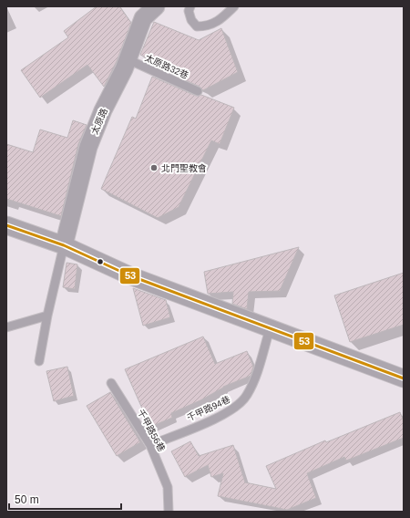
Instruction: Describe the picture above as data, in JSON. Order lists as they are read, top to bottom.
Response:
{
  "streets": {
    "street": ["太原路"],
    "lane": ["太原路32巷", "千甲路94巷", "千甲路56巷"]
  },
  "crossings": [
    ["太原路32巷", "太原路"],
    ["千甲路94巷", "千甲路56巷"]
  ],
  "places": ["北門聖教會"],
  "lines": ["transit line 53"],
  "scale_bar": "50 m"
}
